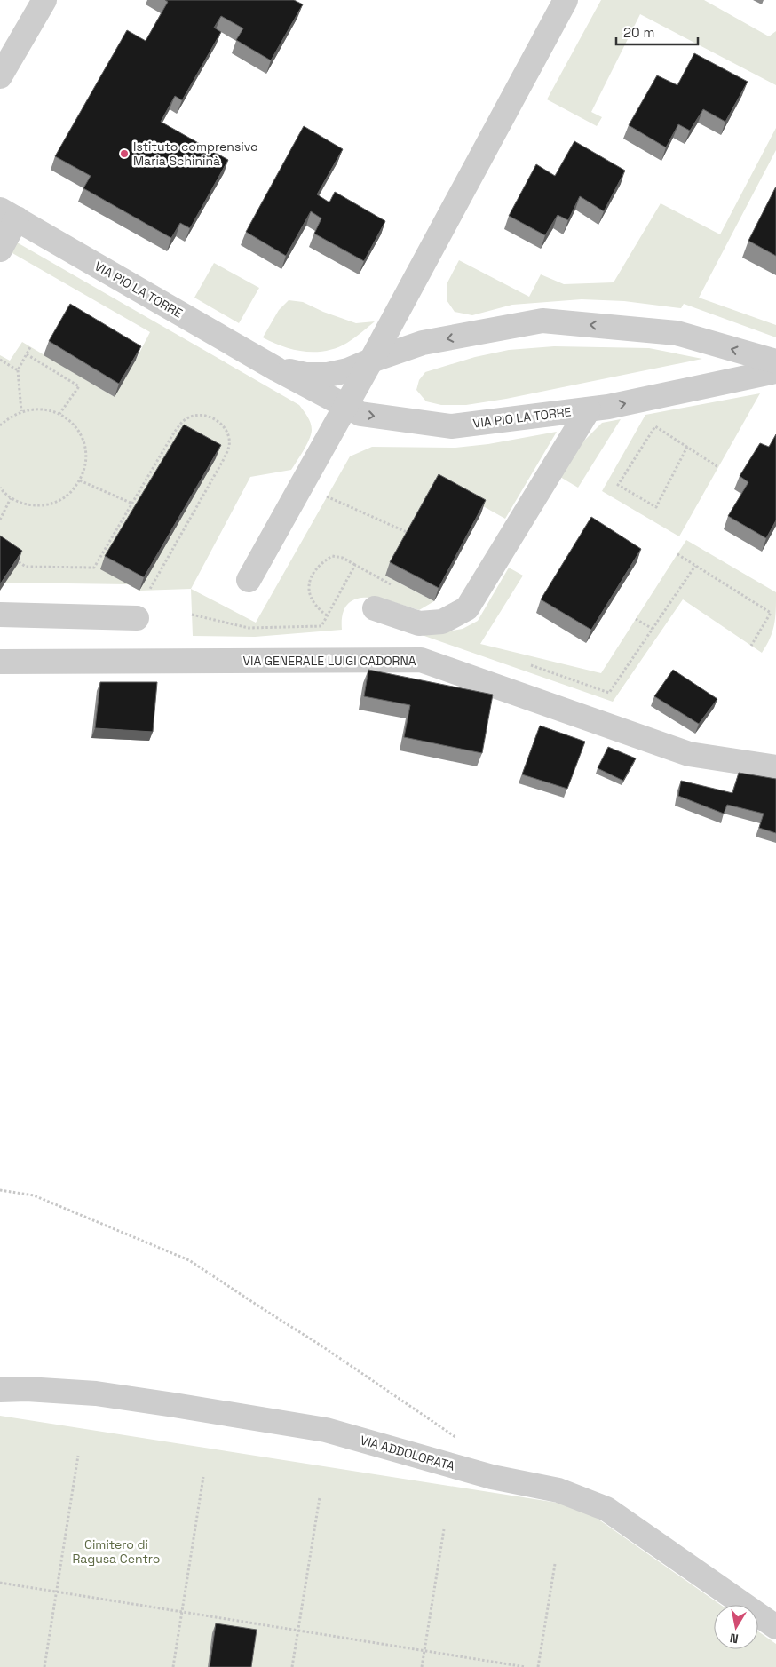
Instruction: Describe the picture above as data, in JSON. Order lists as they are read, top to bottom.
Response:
{
  "streets": {
    "street": ["VIA PIO LA TORRE", "VIA GENERALE LUIGI CADORNA", "VIA ADDOLORATA"]
  },
  "parks": ["Cimitero di Ragusa Centro"],
  "places": ["Istituto comprensivo Maria Schininà"],
  "scale_bar": "20 m",
  "north": "bottom"
}
